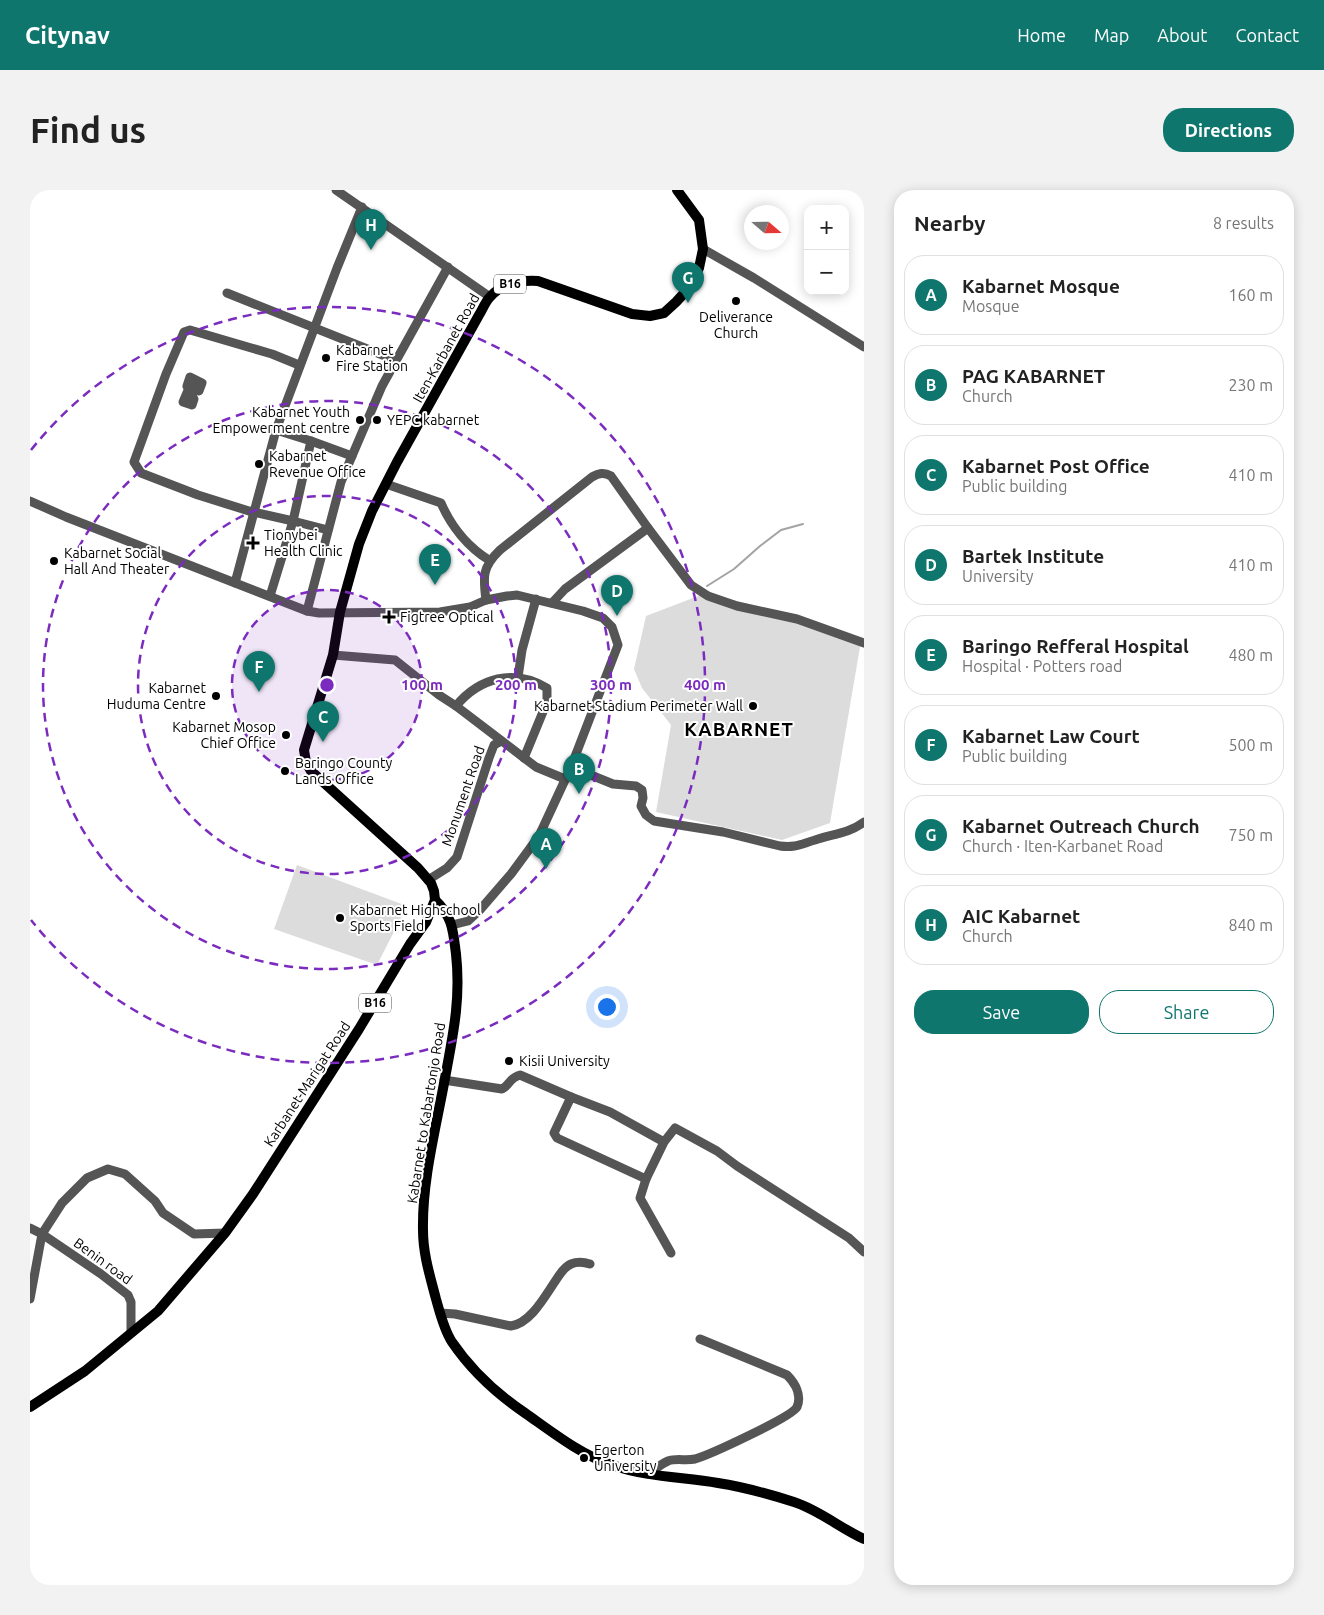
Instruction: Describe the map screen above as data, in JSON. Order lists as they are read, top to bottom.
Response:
{
  "streets": {
    "main road": [
      "B16",
      "Iten-Karbanet Road",
      "Karbanet-Marigat Road",
      "Kabarnet to Kabartonjo Road"
    ],
    "street": ["Monument Road", "Benin road"]
  },
  "crossings": [
    ["B16", "Iten-Karbanet Road"],
    ["B16", "Monument Road"],
    ["B16", "Karbanet-Marigat Road"],
    ["B16", "Kabarnet to Kabartonjo Road"],
    ["Karbanet-Marigat Road", "Kabarnet to Kabartonjo Road"],
    ["Karbanet-Marigat Road", "Benin road"]
  ],
  "districts": ["KABARNET"],
  "places": {
    "other": [
      "Deliverance Church",
      "Kabarnet Fire Station",
      "Kabarnet Youth Empowerment centre",
      "YEPC kabarnet",
      "Kabarnet Revenue Office",
      "Kabarnet Social Hall And Theater",
      "Kabarnet Huduma Centre",
      "Kabarnet Stadium Perimeter Wall",
      "Kabarnet Mosop Chief Office",
      "Baringo County Lands Office",
      "Kabarnet Highschool Sports Field",
      "Kisii University",
      "Egerton University"
    ],
    "health": ["Tionybei Health Clinic", "Figtree Optical"]
  },
  "north": "right",
  "page": {
    "header": "Citynav",
    "nav": [
      "Home",
      "Map",
      "About",
      "Contact"
    ],
    "buttons": [
      "Directions",
      ["Save", "Share"]
    ],
    "title": "Find us",
    "heading": ["Nearby", "8 results"],
    "map_buttons": ["+", "−"],
    "pins": [
      "H",
      "G",
      "E",
      "D",
      "F",
      "C",
      "B",
      "A"
    ],
    "list": [
      {
        "mark": "A",
        "name": "Kabarnet Mosque",
        "note": "Mosque",
        "value": "160 m"
      },
      {
        "mark": "B",
        "name": "PAG KABARNET",
        "note": "Church",
        "value": "230 m"
      },
      {
        "mark": "C",
        "name": "Kabarnet Post Office",
        "note": "Public building",
        "value": "410 m"
      },
      {
        "mark": "D",
        "name": "Bartek Institute",
        "note": "University",
        "value": "410 m"
      },
      {
        "mark": "E",
        "name": "Baringo Refferal Hospital",
        "note": "Hospital · Potters road",
        "value": "480 m"
      },
      {
        "mark": "F",
        "name": "Kabarnet Law Court",
        "note": "Public building",
        "value": "500 m"
      },
      {
        "mark": "G",
        "name": "Kabarnet Outreach Church",
        "note": "Church · Iten-Karbanet Road",
        "value": "750 m"
      },
      {
        "mark": "H",
        "name": "AIC Kabarnet",
        "note": "Church",
        "value": "840 m"
      }
    ]
  },
  "rings": [
    "100 m",
    "200 m",
    "300 m",
    "400 m"
  ]
}
